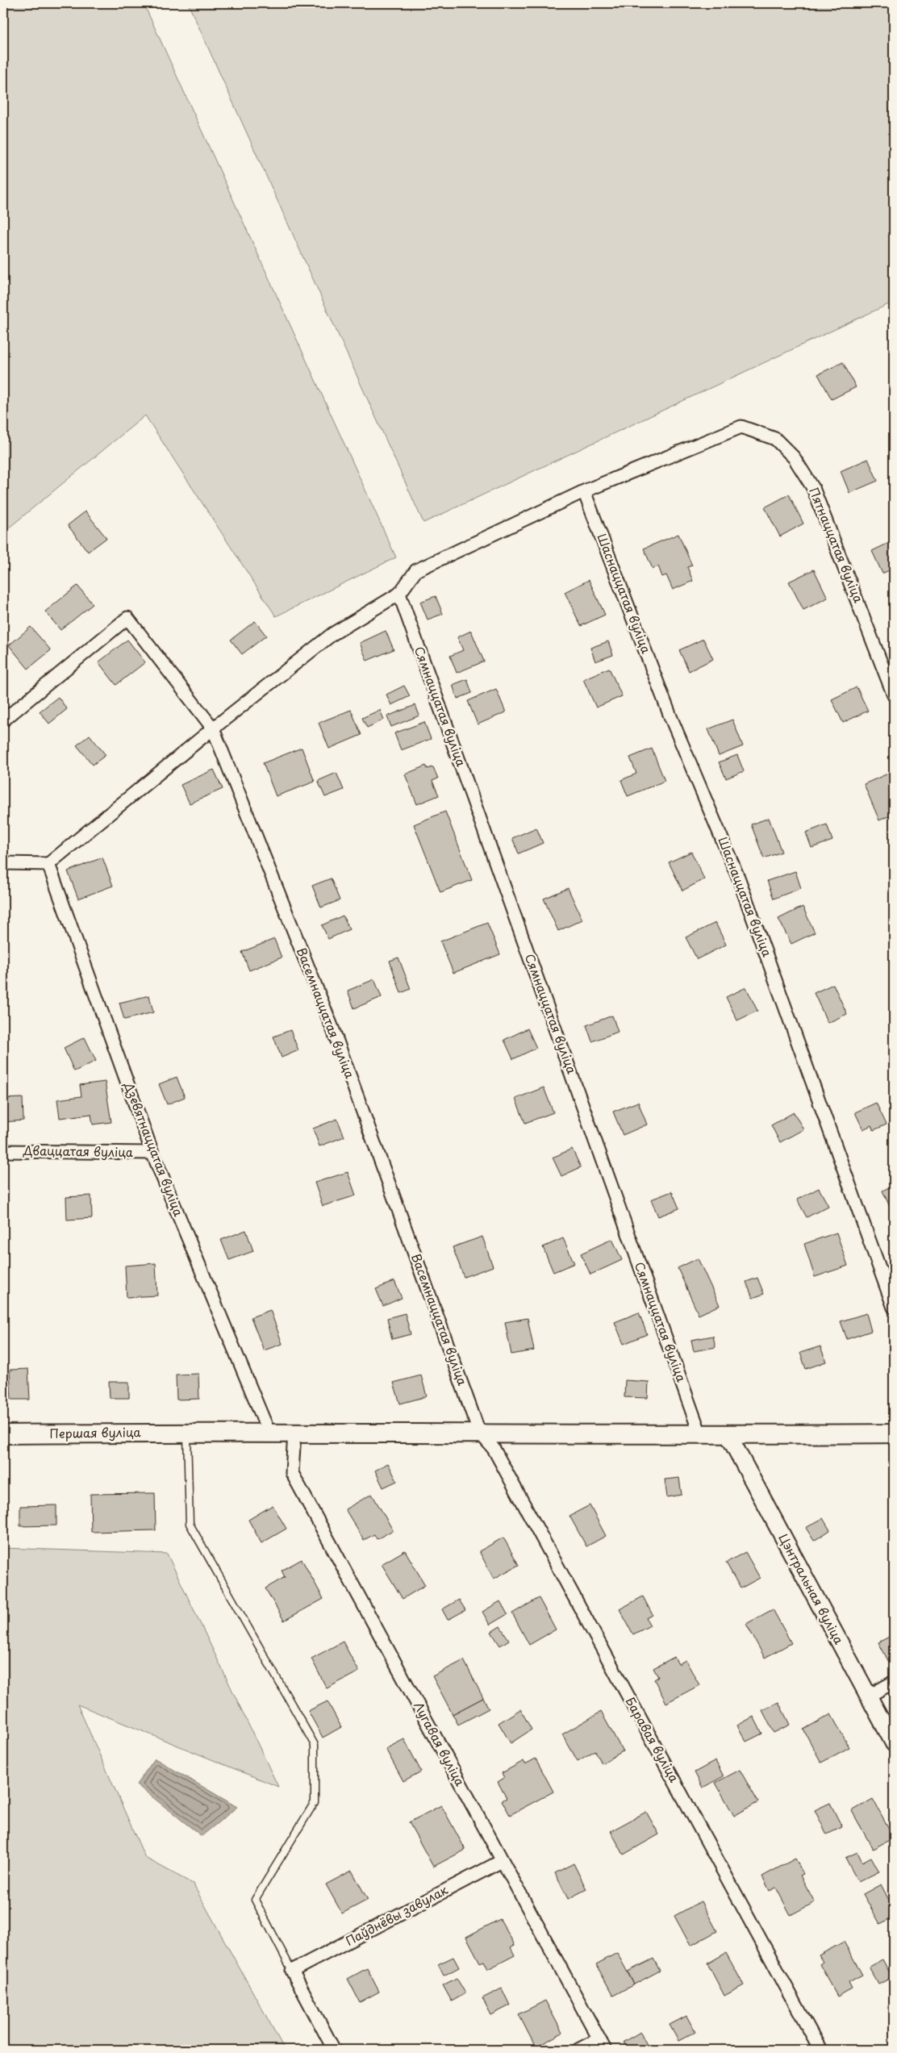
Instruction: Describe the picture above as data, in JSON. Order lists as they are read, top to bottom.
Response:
{
  "streets": {
    "main road": ["Першая вуліца"],
    "street": [
      "Пятнаццатая вуліца",
      "Шаснаццатая вуліца",
      "Сямнаццатая вуліца",
      "Васемнаццатая вуліца",
      "Дзевятнаццатая вуліца",
      "Дваццатая вуліца",
      "Цэнтральная вуліца",
      "Баравая вуліца",
      "Лугавая вуліца",
      "Паўднёвы завулак"
    ]
  },
  "crossings": [
    ["Пятнаццатая вуліца", "Шаснаццатая вуліца"],
    ["Сямнаццатая вуліца", "Першая вуліца"],
    ["Васемнаццатая вуліца", "Першая вуліца"],
    ["Васемнаццатая вуліца", "Баравая вуліца"],
    ["Дзевятнаццатая вуліца", "Дваццатая вуліца"],
    ["Дзевятнаццатая вуліца", "Першая вуліца"],
    ["Першая вуліца", "Цэнтральная вуліца"],
    ["Першая вуліца", "Баравая вуліца"],
    ["Першая вуліца", "Лугавая вуліца"],
    ["Лугавая вуліца", "Паўднёвы завулак"]
  ]
}
